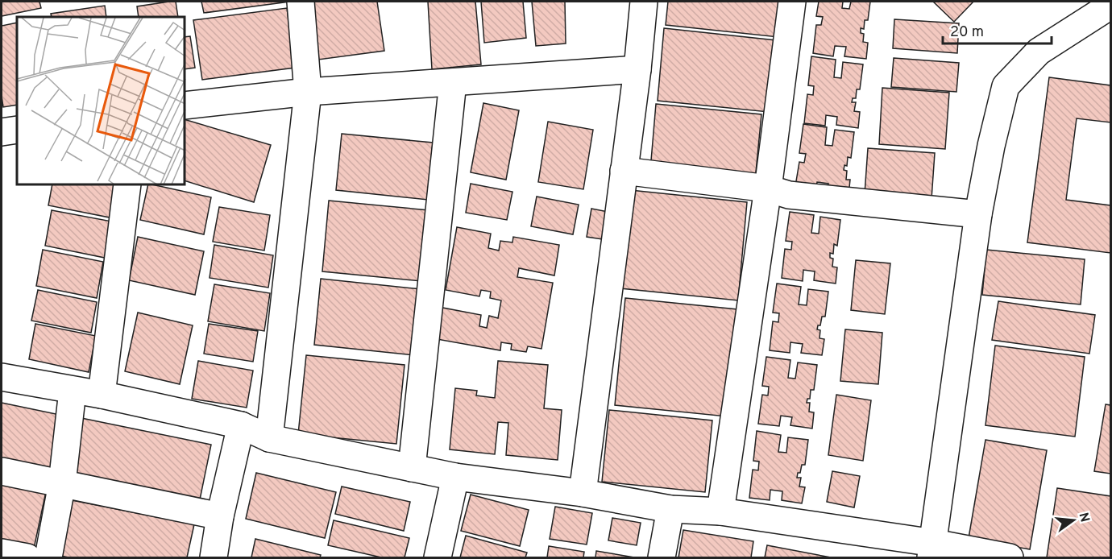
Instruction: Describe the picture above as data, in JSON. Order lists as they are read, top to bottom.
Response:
{
  "scale_bar": "20 m",
  "north": "right"
}
